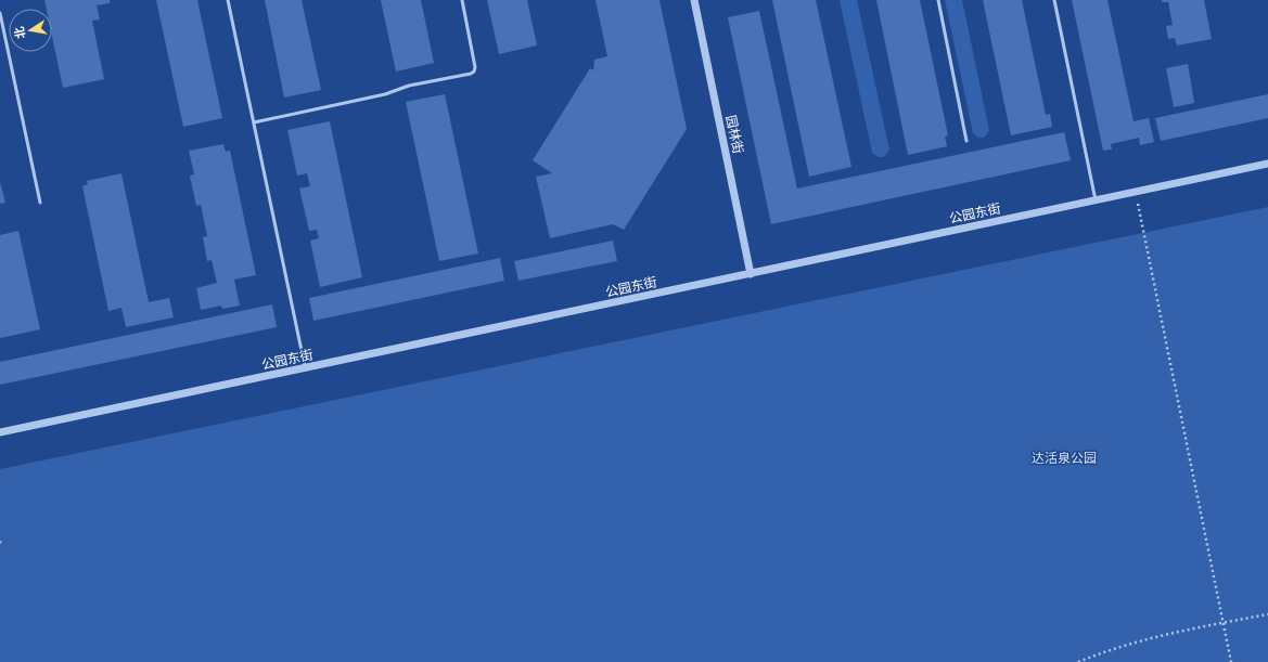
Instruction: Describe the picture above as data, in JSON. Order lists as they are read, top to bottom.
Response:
{
  "streets": {
    "street": ["园林街", "公园东街"]
  },
  "crossings": [
    ["园林街", "公园东街"]
  ],
  "parks": ["达活泉公园"],
  "north": "left"
}
